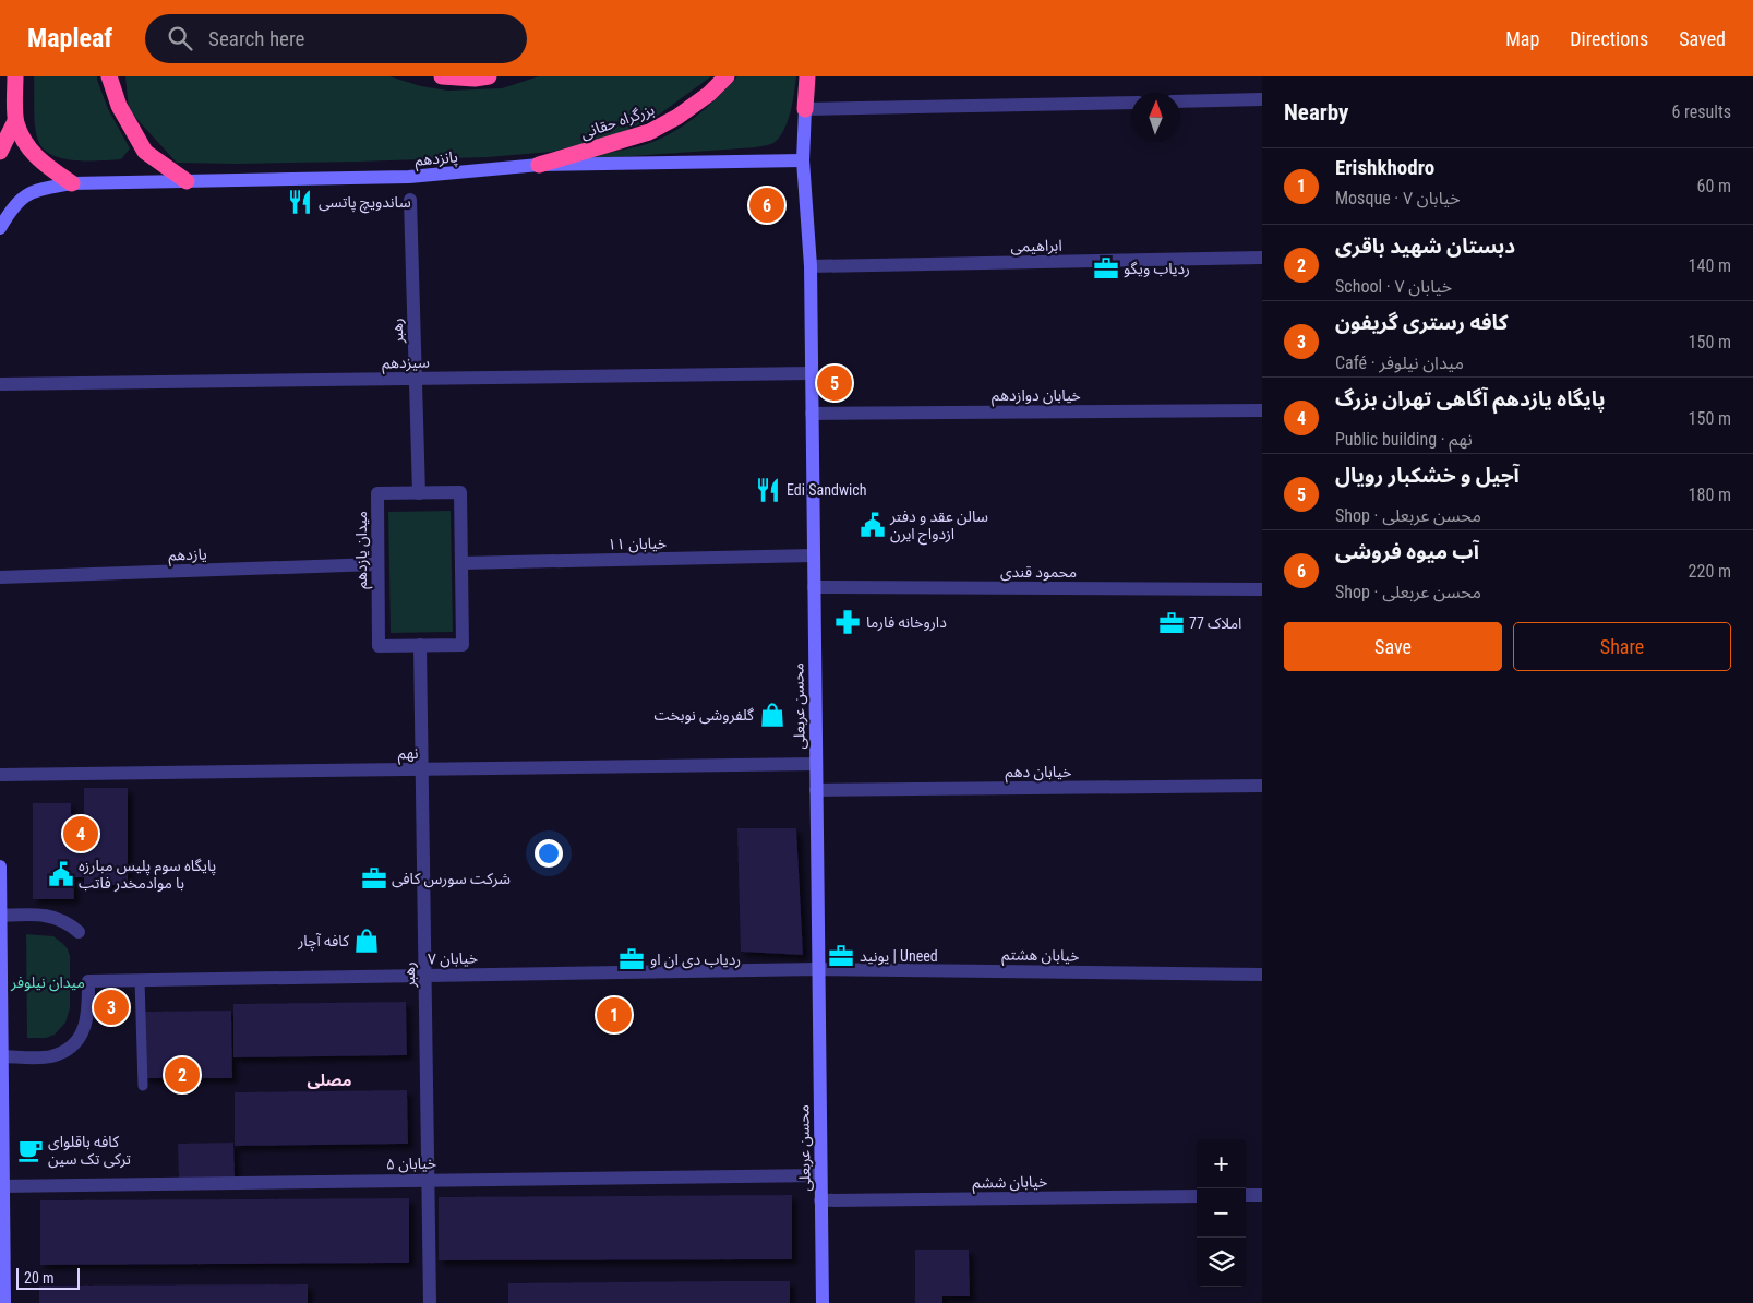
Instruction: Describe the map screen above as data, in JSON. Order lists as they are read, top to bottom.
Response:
{
  "streets": {
    "highway": ["بزرگراه حقانی"],
    "main road": ["پانزدهم", "محسن عربعلی"],
    "street": [
      "ابراهیمی",
      "رهبر",
      "سیزدهم",
      "خیابان دوازدهم",
      "خیابان ۱۱",
      "میدان یازدهم",
      "یازدهم",
      "محمود قندی",
      "نهم",
      "خیابان دهم",
      "خیابان هشتم",
      "خیابان ۷",
      "خیابان ۵",
      "خیابان ششم"
    ]
  },
  "crossings": [
    ["بزرگراه حقانی", "پانزدهم"],
    ["پانزدهم", "محسن عربعلی"],
    ["ابراهیمی", "محسن عربعلی"],
    ["رهبر", "سیزدهم"],
    ["رهبر", "میدان یازدهم"],
    ["رهبر", "نهم"],
    ["رهبر", "خیابان ۷"],
    ["رهبر", "خیابان ۵"],
    ["سیزدهم", "محسن عربعلی"],
    ["خیابان دوازدهم", "محسن عربعلی"],
    ["خیابان ۱۱", "میدان یازدهم"],
    ["خیابان ۱۱", "محسن عربعلی"],
    ["میدان یازدهم", "یازدهم"],
    ["محمود قندی", "محسن عربعلی"],
    ["محسن عربعلی", "نهم"],
    ["محسن عربعلی", "خیابان دهم"],
    ["محسن عربعلی", "خیابان هشتم"],
    ["محسن عربعلی", "خیابان ۷"],
    ["محسن عربعلی", "خیابان ۵"],
    ["محسن عربعلی", "خیابان ششم"],
    ["خیابان هشتم", "خیابان ۷"]
  ],
  "districts": ["مصلی"],
  "parks": ["میدان نیلوفر"],
  "places": {
    "restaurant": ["ساندویچ پاتسی", "Edi Sandwich"],
    "office": [
      "ردیاب ویگو",
      "املاک 77",
      "شرکت سورس کافی",
      "یونید | Uneed",
      "ردیاب دی ان او"
    ],
    "public building": ["سالن عقد و دفتر ازدواج ایرن", "پایگاه سوم پلیس مبارزه با موادمخدر فاتب"],
    "pharmacy": ["داروخانه فارما"],
    "shop": ["گلفروشی نوبخت", "کافه آچار"],
    "cafe": ["کافه باقلوای ترکی تک سین"]
  },
  "scale_bar": "20 m",
  "north": "top",
  "page": {
    "header": "Mapleaf",
    "search": "Search here",
    "nav": ["Map", "Directions", "Saved"],
    "heading": ["Nearby", "6 results"],
    "list": [
      {
        "mark": "1",
        "name": "Erishkhodro",
        "note": "Mosque · خیابان ۷",
        "value": "60 m"
      },
      {
        "mark": "2",
        "name": "دبستان شهید باقری",
        "note": "School · خیابان ۷",
        "value": "140 m"
      },
      {
        "mark": "3",
        "name": "کافه رستری گریفون",
        "note": "Café · میدان نیلوفر",
        "value": "150 m"
      },
      {
        "mark": "4",
        "name": "پایگاه یازدهم آگاهی تهران بزرگ",
        "note": "Public building · نهم",
        "value": "150 m"
      },
      {
        "mark": "5",
        "name": "آجیل و خشکبار رویال",
        "note": "Shop · محسن عربعلی",
        "value": "180 m"
      },
      {
        "mark": "6",
        "name": "آب میوه فروشی",
        "note": "Shop · محسن عربعلی",
        "value": "220 m"
      }
    ],
    "pins": [
      "6",
      "5",
      "4",
      "3",
      "1",
      "2"
    ],
    "buttons": ["Save", "Share"],
    "map_buttons": ["+", "−"],
    "scale": "20 m"
  }
}
